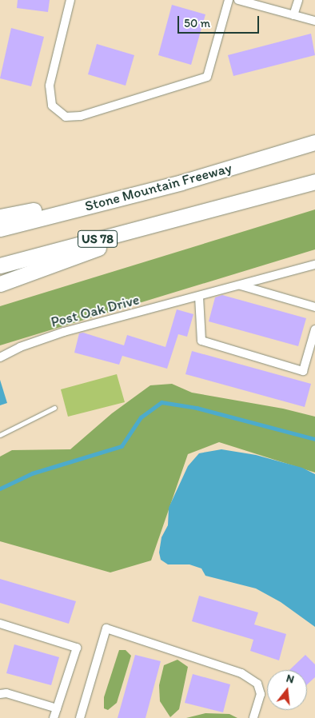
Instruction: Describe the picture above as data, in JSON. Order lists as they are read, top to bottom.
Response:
{
  "streets": {
    "highway": ["Stone Mountain Freeway", "US 78"],
    "street": ["Post Oak Drive"]
  },
  "scale_bar": "50 m",
  "north": "top"
}
